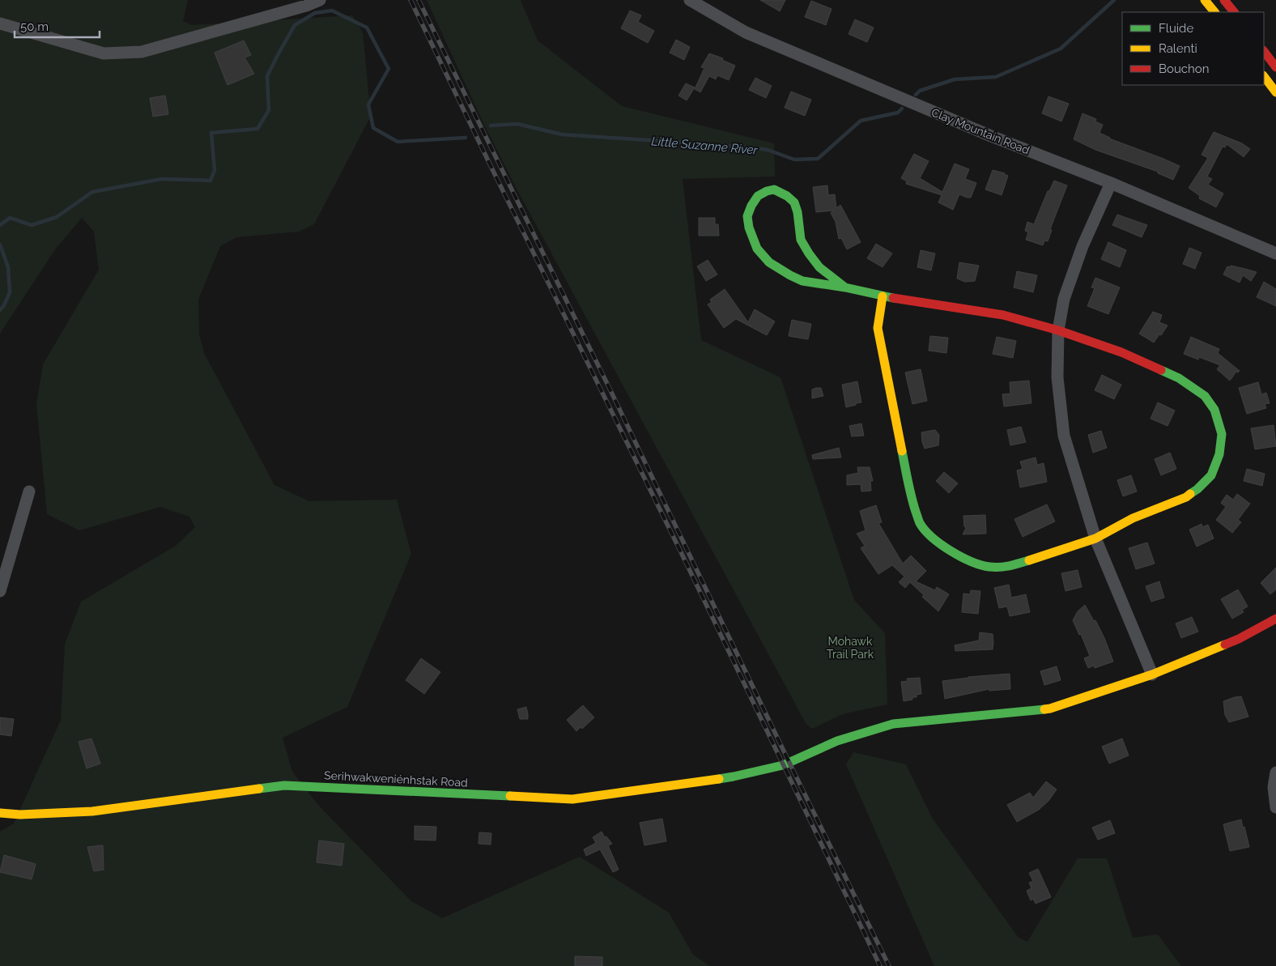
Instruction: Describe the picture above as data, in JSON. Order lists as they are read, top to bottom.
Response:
{
  "streets": {
    "main road": ["Serihwakweniénhstak Road"],
    "street": ["Clay Mountain Road"]
  },
  "water": ["Little Suzanne River"],
  "parks": ["Mohawk Trail Park"],
  "legend": ["Fluide", "Ralenti", "Bouchon"],
  "scale_bar": "50 m"
}
